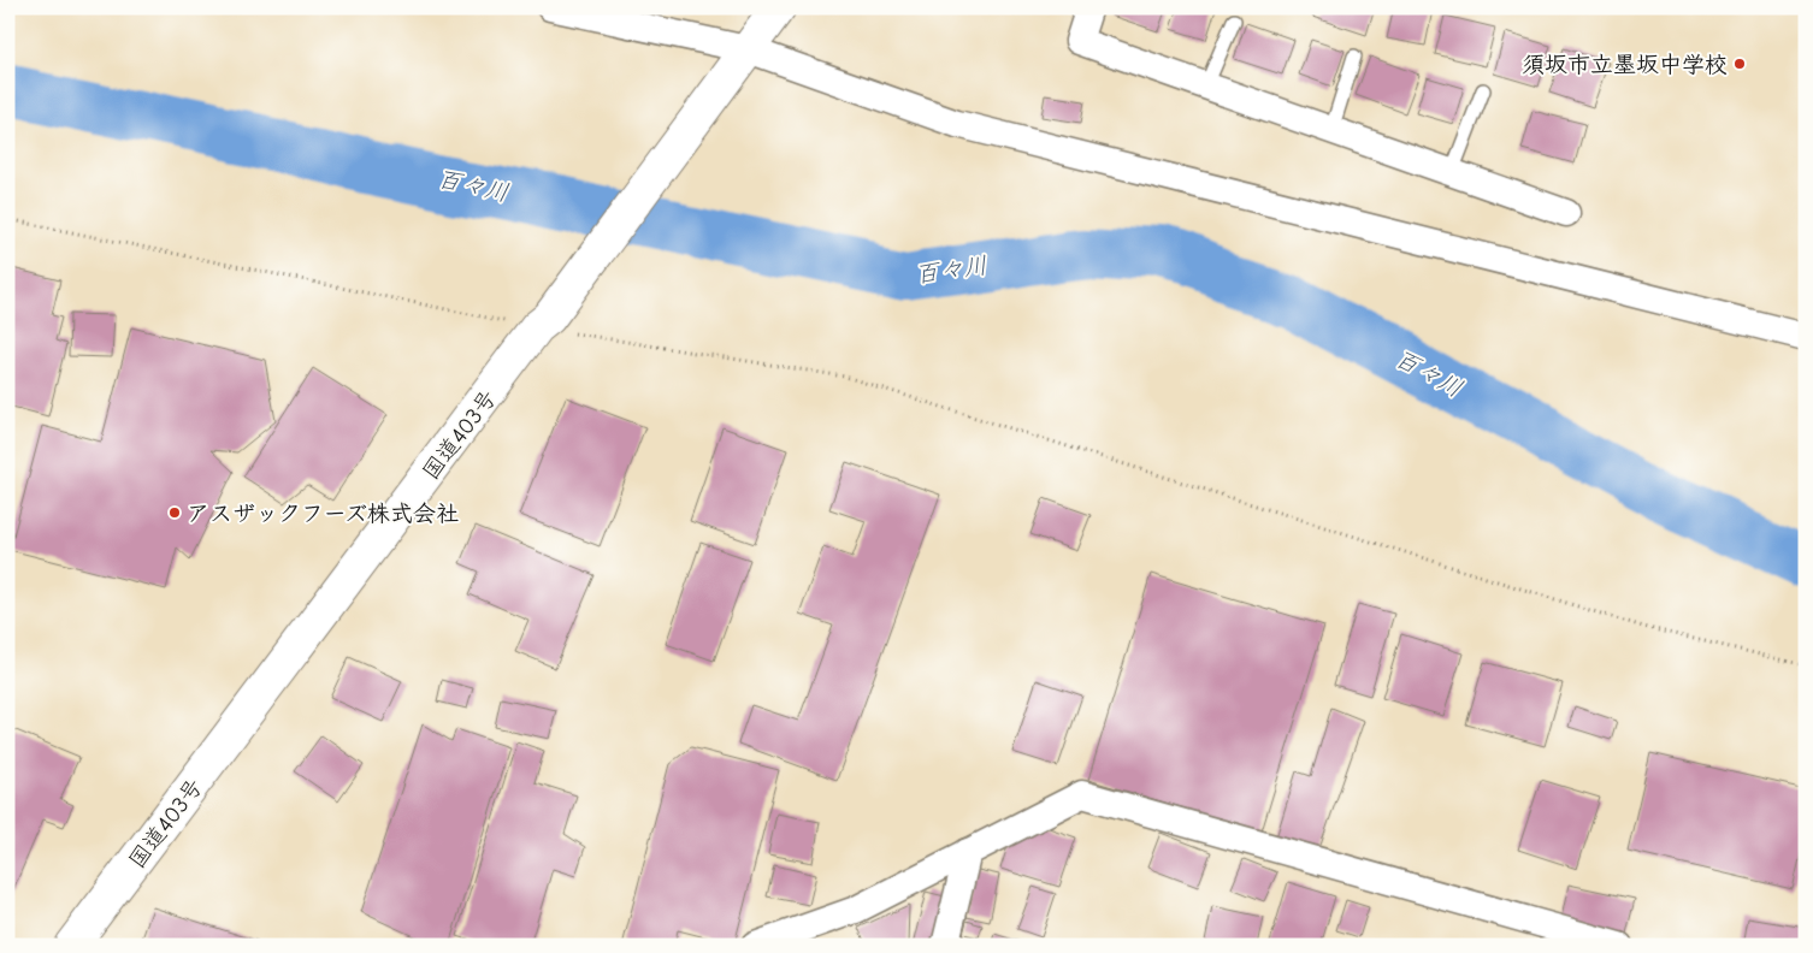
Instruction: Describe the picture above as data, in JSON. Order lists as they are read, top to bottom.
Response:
{
  "streets": {
    "highway": ["国道403号"]
  },
  "water": ["百々川"],
  "places": ["須坂市立墨坂中学校", "アスザックフーズ株式会社"]
}
